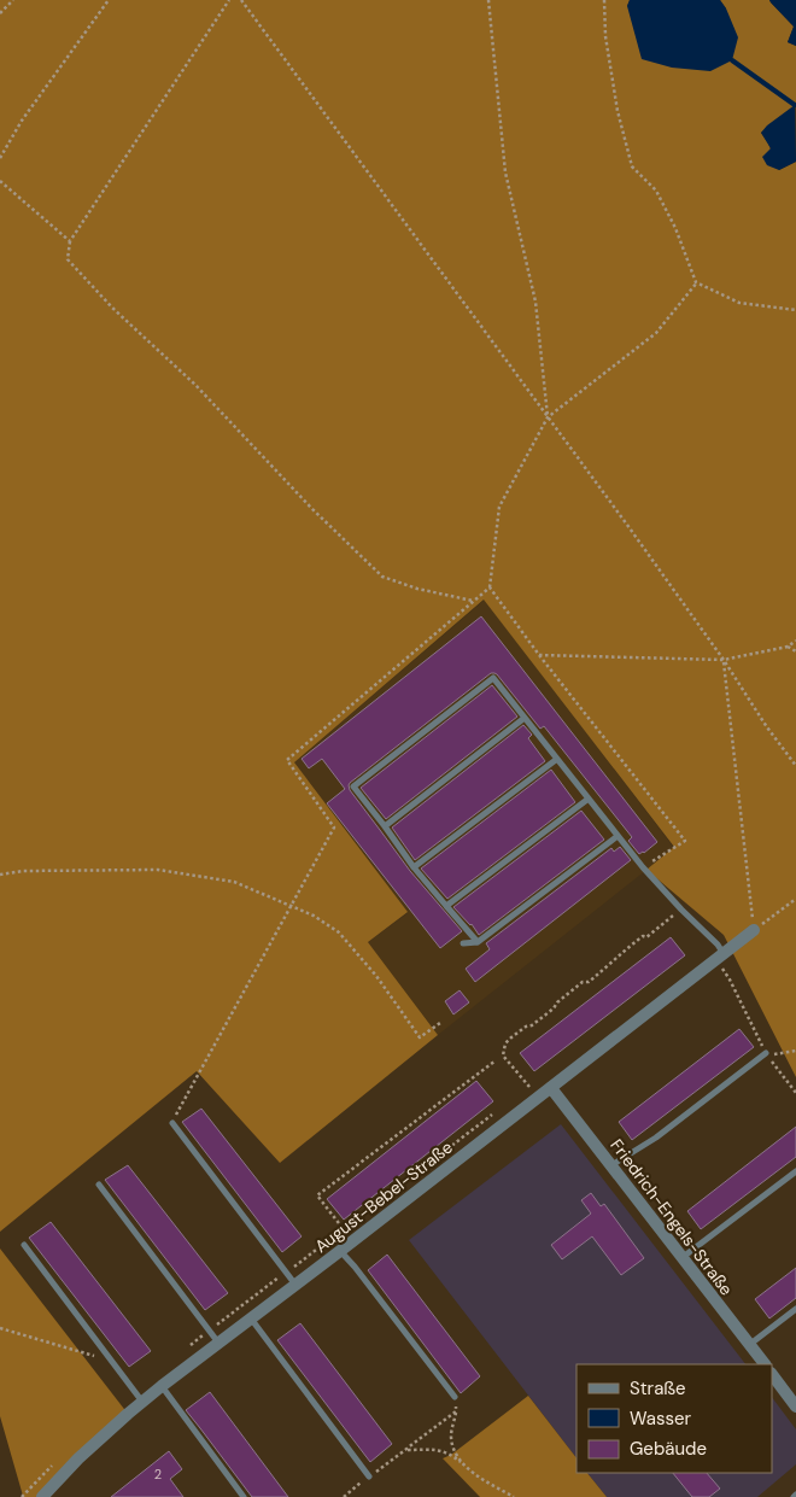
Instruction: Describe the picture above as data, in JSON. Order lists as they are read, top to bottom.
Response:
{
  "streets": {
    "street": ["August-Bebel-Straße", "Friedrich-Engels-Straße"]
  },
  "crossings": [
    ["August-Bebel-Straße", "Friedrich-Engels-Straße"]
  ],
  "house_numbers": ["2"],
  "legend": ["Straße", "Wasser", "Gebäude"]
}
